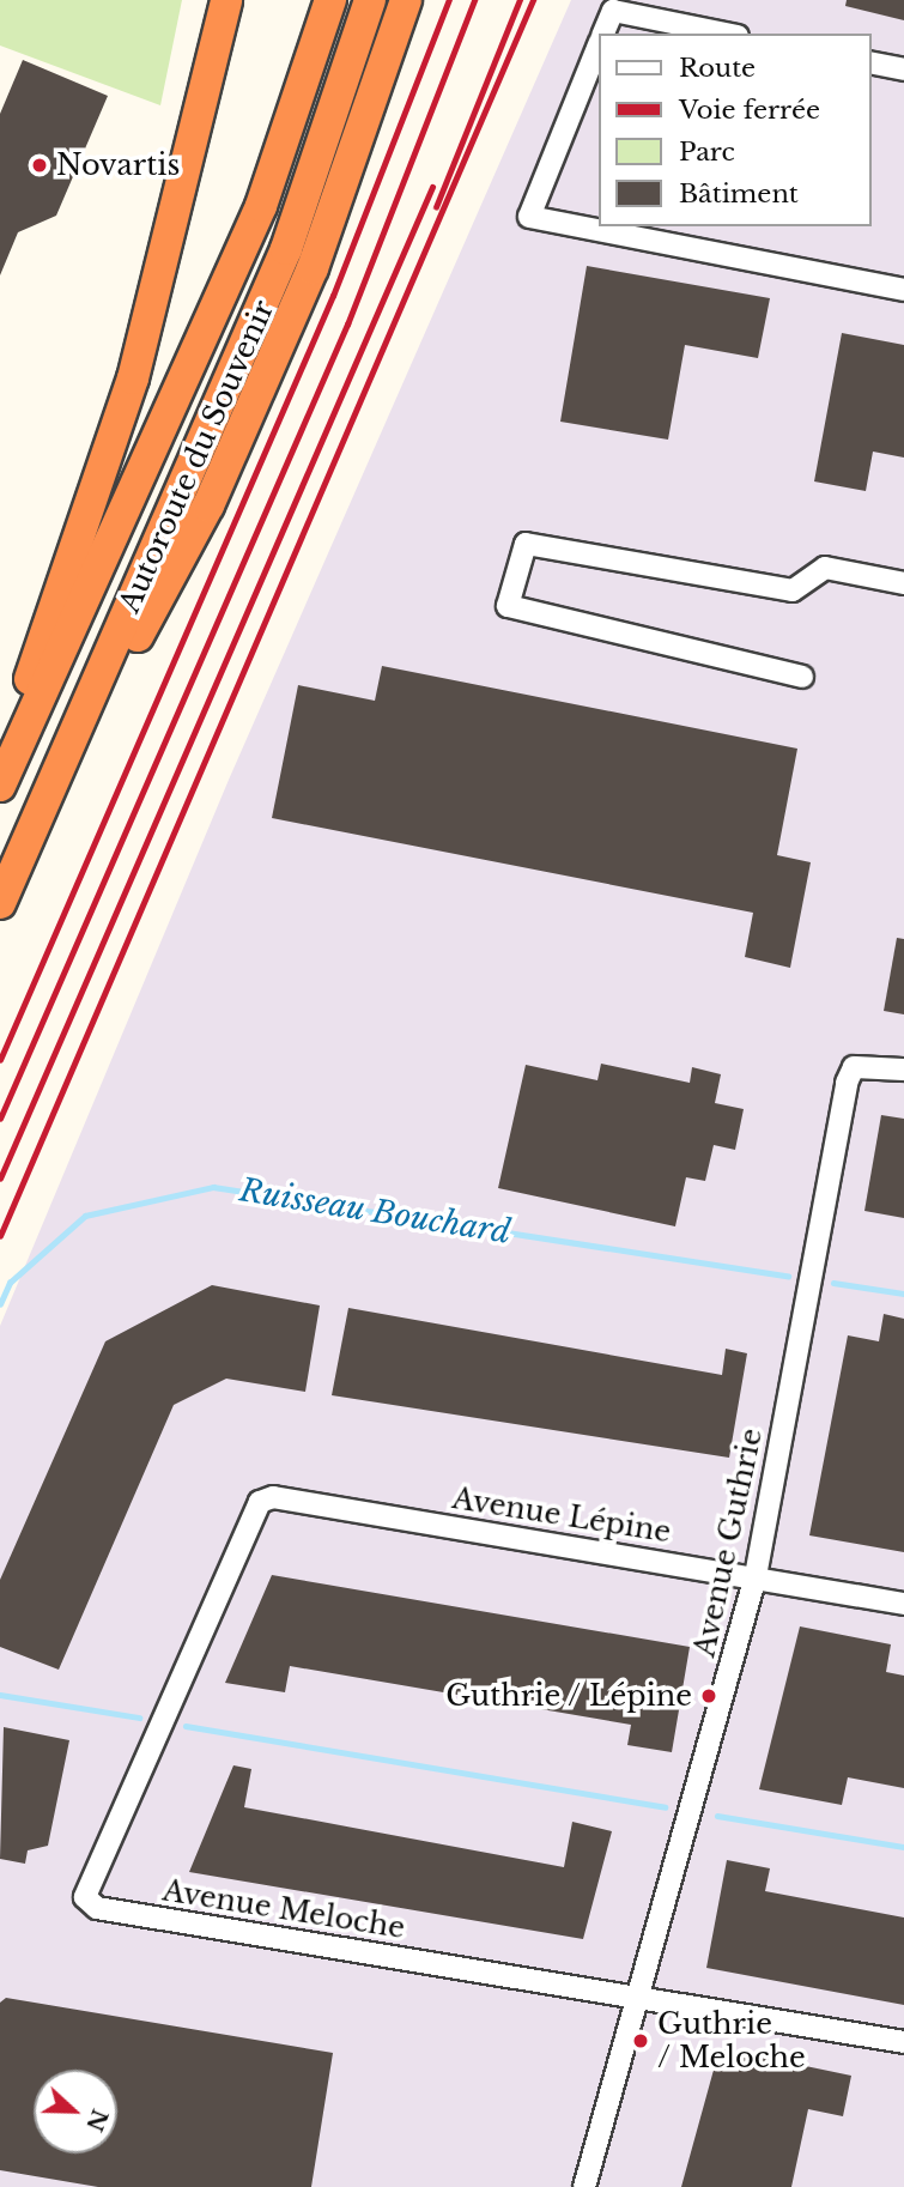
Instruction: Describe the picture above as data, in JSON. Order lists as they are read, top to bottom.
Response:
{
  "streets": {
    "highway": ["Autoroute du Souvenir"],
    "street": ["Avenue Lépine", "Avenue Guthrie", "Avenue Meloche"]
  },
  "crossings": [
    ["Avenue Lépine", "Avenue Guthrie"],
    ["Avenue Lépine", "Avenue Meloche"],
    ["Avenue Guthrie", "Avenue Meloche"]
  ],
  "water": ["Ruisseau Bouchard"],
  "places": ["Novartis", "Guthrie / Lépine", "Guthrie / Meloche"],
  "legend": [
    "Route",
    "Voie ferrée",
    "Parc",
    "Bâtiment"
  ],
  "north": "right"
}
